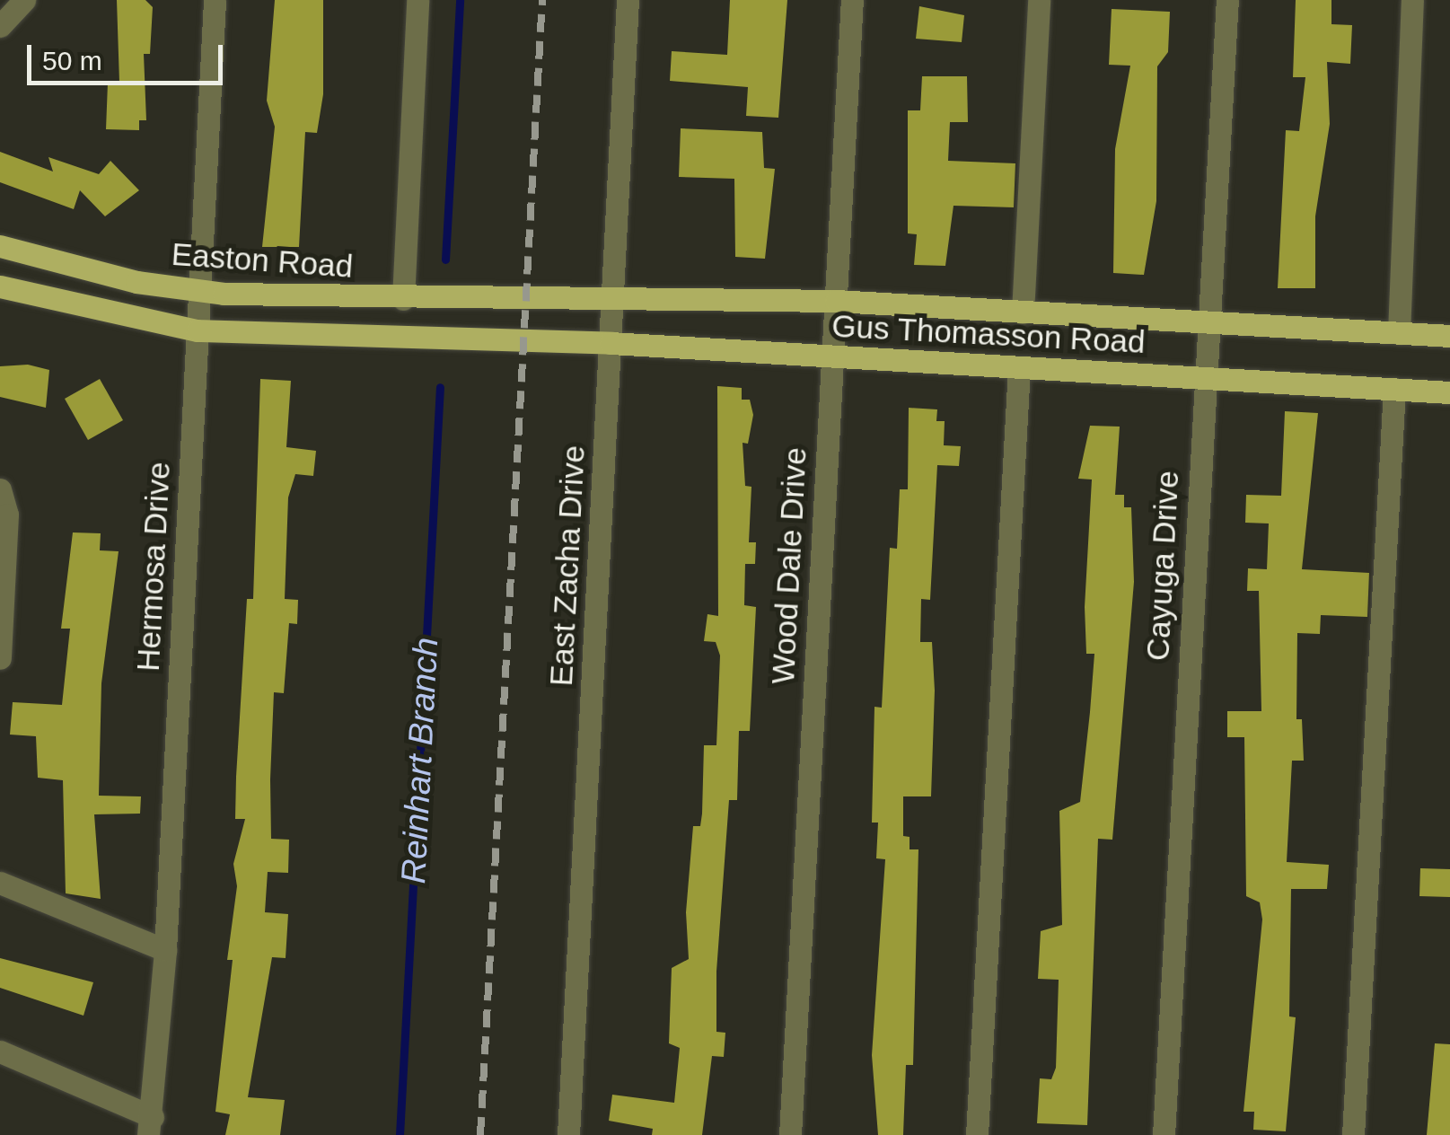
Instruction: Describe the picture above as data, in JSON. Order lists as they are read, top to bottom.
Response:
{
  "streets": {
    "main road": ["Easton Road", "Gus Thomasson Road"],
    "street": [
      "East Zacha Drive",
      "Wood Dale Drive",
      "Cayuga Drive",
      "Hermosa Drive"
    ]
  },
  "crossings": [
    ["Easton Road", "Gus Thomasson Road"],
    ["Easton Road", "Hermosa Drive"],
    ["Gus Thomasson Road", "East Zacha Drive"],
    ["Gus Thomasson Road", "Wood Dale Drive"],
    ["Gus Thomasson Road", "Cayuga Drive"],
    ["Gus Thomasson Road", "Hermosa Drive"]
  ],
  "water": ["Reinhart Branch"],
  "scale_bar": "50 m"
}
